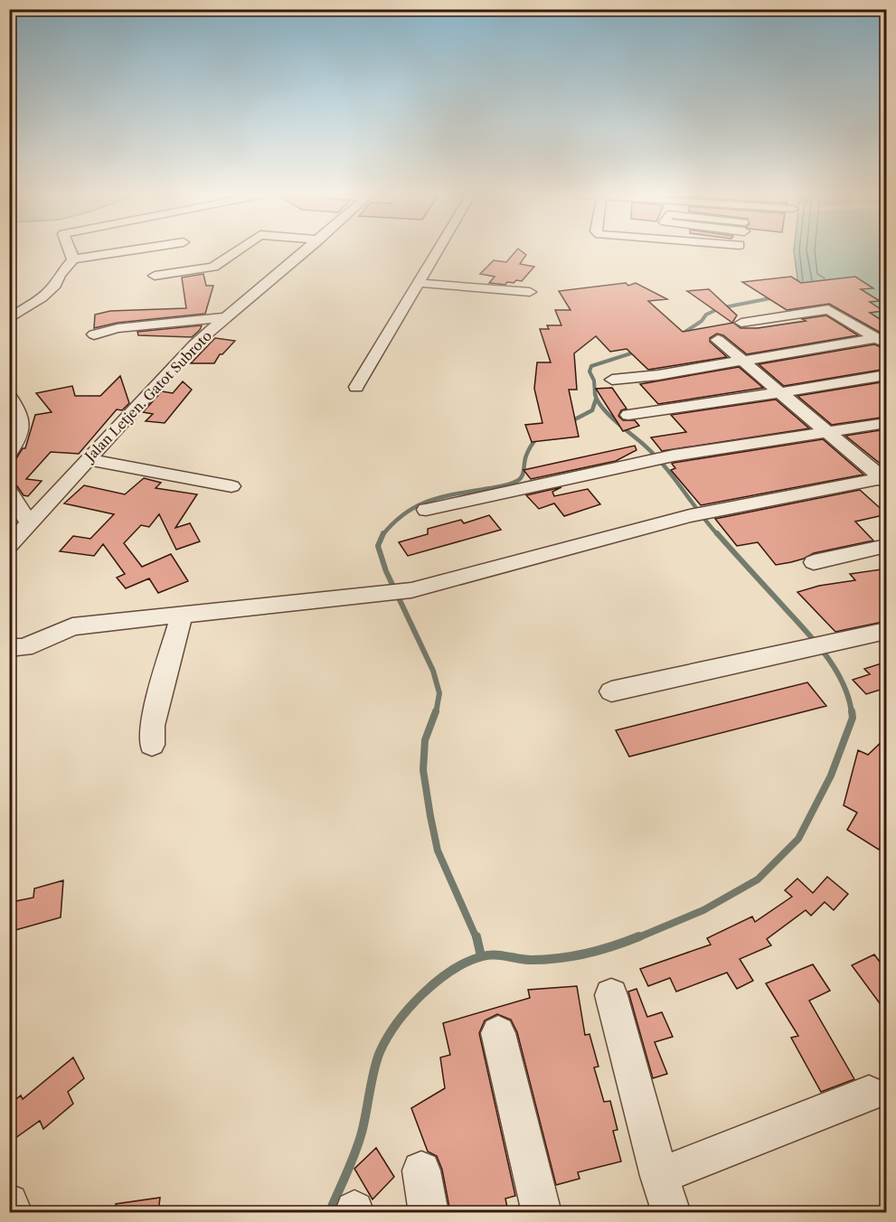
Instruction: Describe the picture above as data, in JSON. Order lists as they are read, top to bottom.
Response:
{
  "streets": {
    "street": ["Jalan Letjen. Gatot Subroto"]
  }
}
